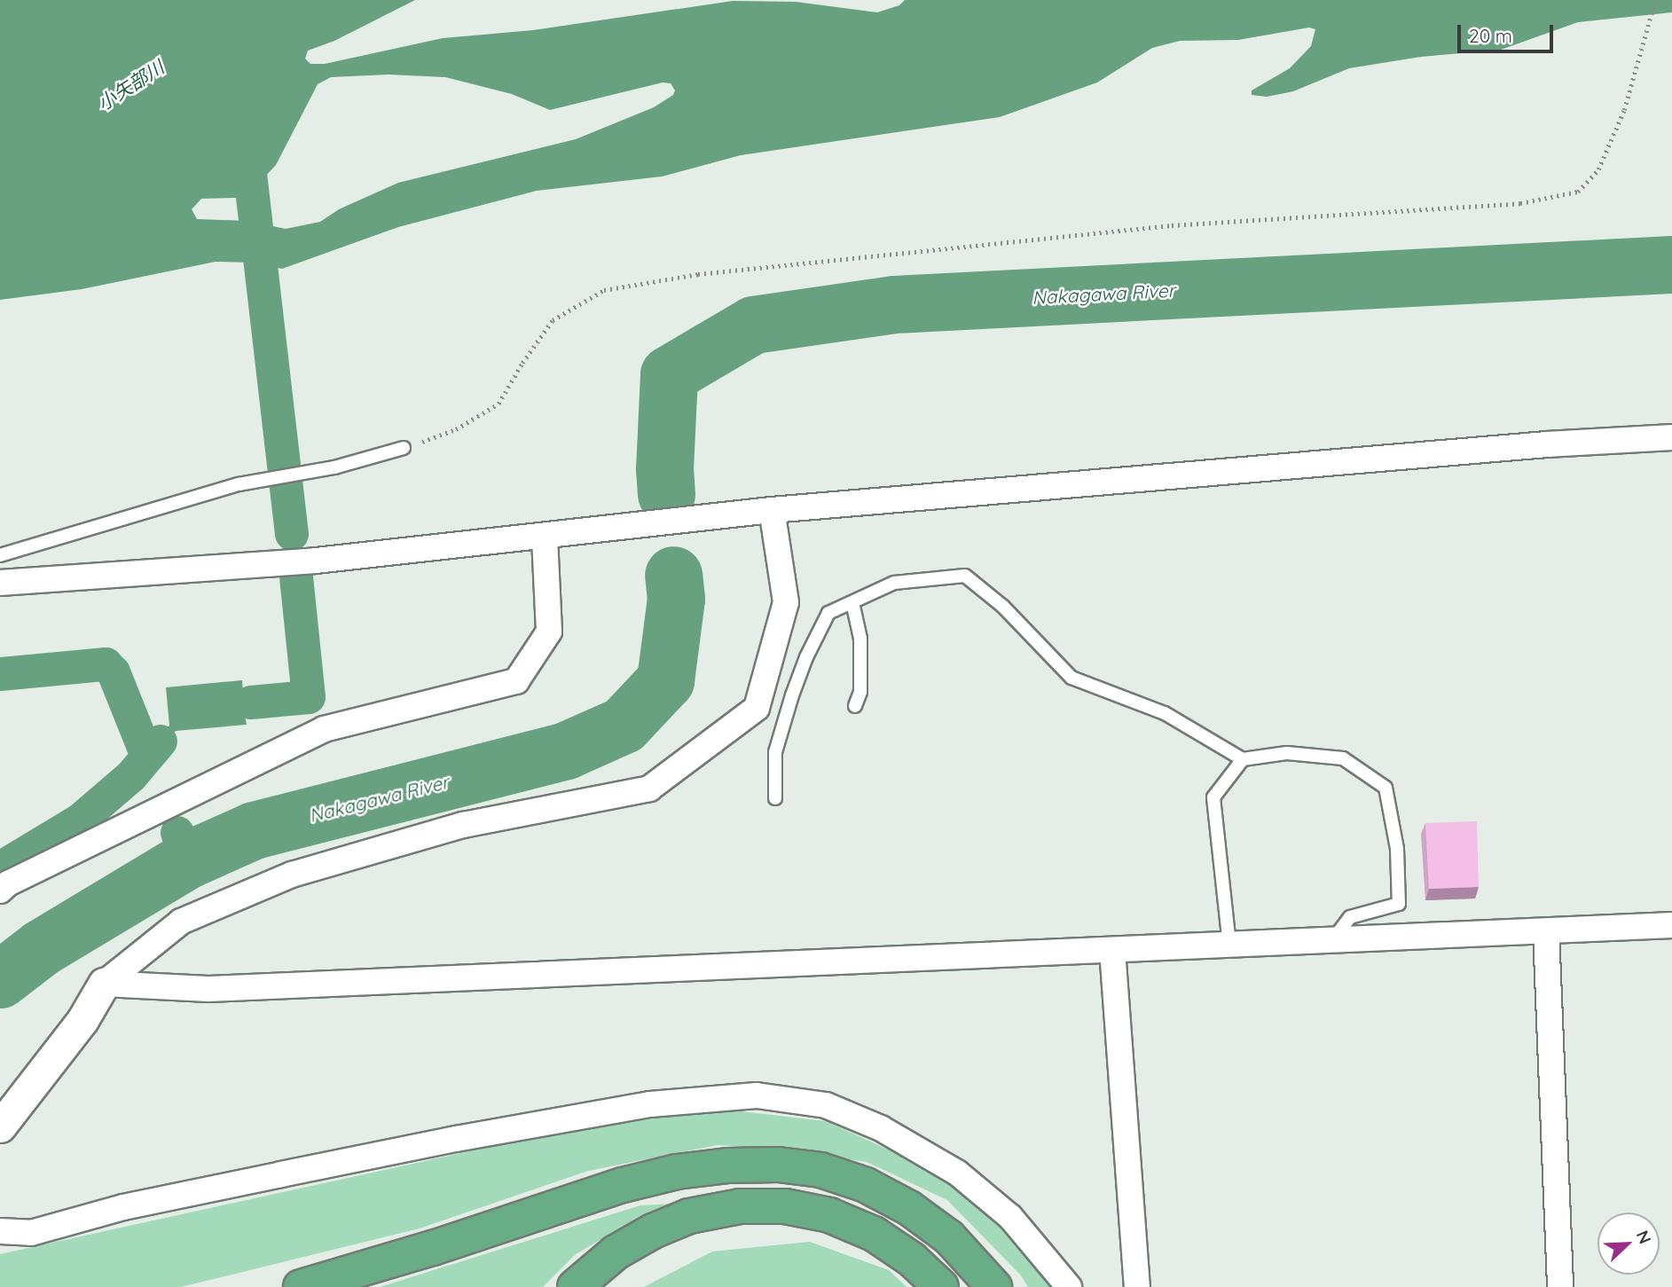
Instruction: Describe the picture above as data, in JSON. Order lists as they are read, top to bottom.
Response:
{
  "water": ["小矢部川", "Nakagawa River"],
  "scale_bar": "20 m",
  "north": "top right"
}
